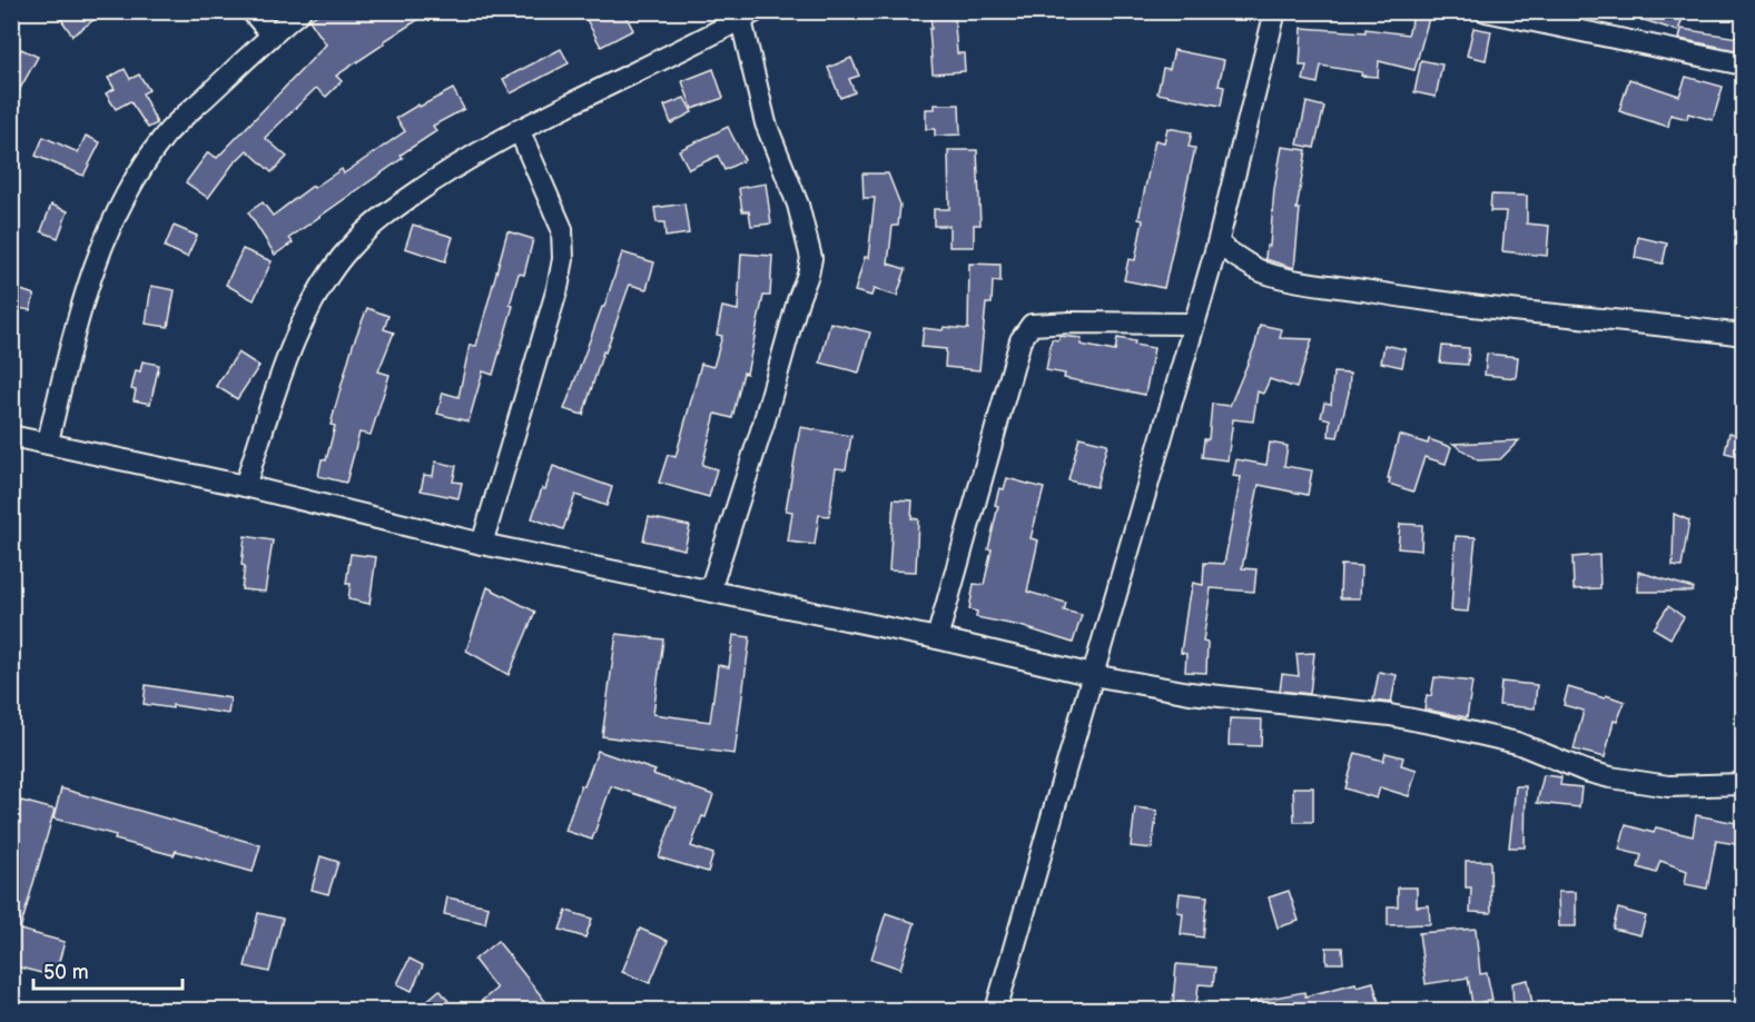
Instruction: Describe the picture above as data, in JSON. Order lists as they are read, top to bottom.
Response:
{
  "scale_bar": "50 m"
}
